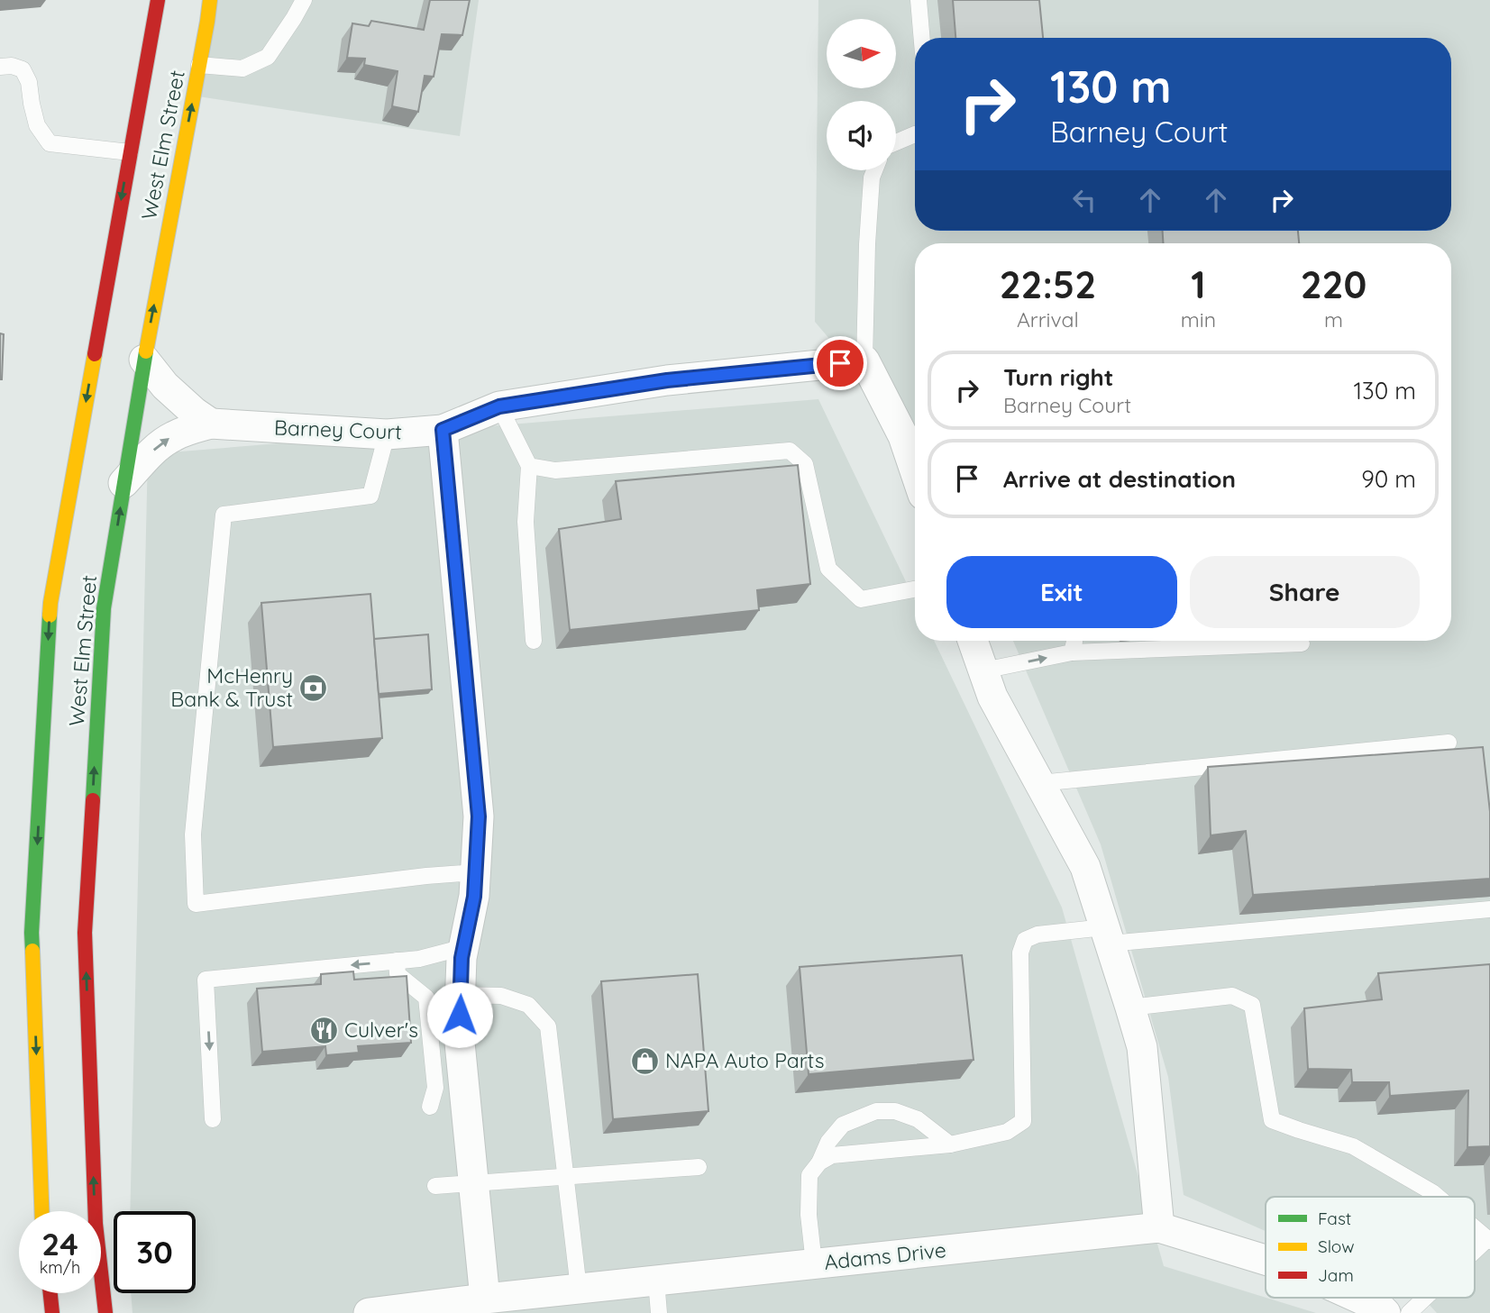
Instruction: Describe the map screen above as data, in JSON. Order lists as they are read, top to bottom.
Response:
{
  "streets": {
    "main road": ["West Elm Street"],
    "street": ["Barney Court", "Adams Drive"]
  },
  "crossings": [
    ["West Elm Street", "Barney Court"]
  ],
  "places": {
    "bank": ["McHenry Bank & Trust"],
    "restaurant": ["Culver's"],
    "shop": ["NAPA Auto Parts"]
  },
  "legend": ["Fast", "Slow", "Jam"],
  "north": "right",
  "page": {
    "turn": ["130 m", "Barney Court"],
    "eta": [
      "22:52",
      "Arrival",
      "1",
      "min",
      "220",
      "m"
    ],
    "list": [
      {
        "name": "Turn right",
        "note": "Barney Court",
        "value": "130 m"
      },
      {
        "name": "Arrive at destination",
        "value": "90 m"
      }
    ],
    "buttons": ["Exit", "Share"],
    "speed": "24 km/h",
    "limit": "30"
  }
}
